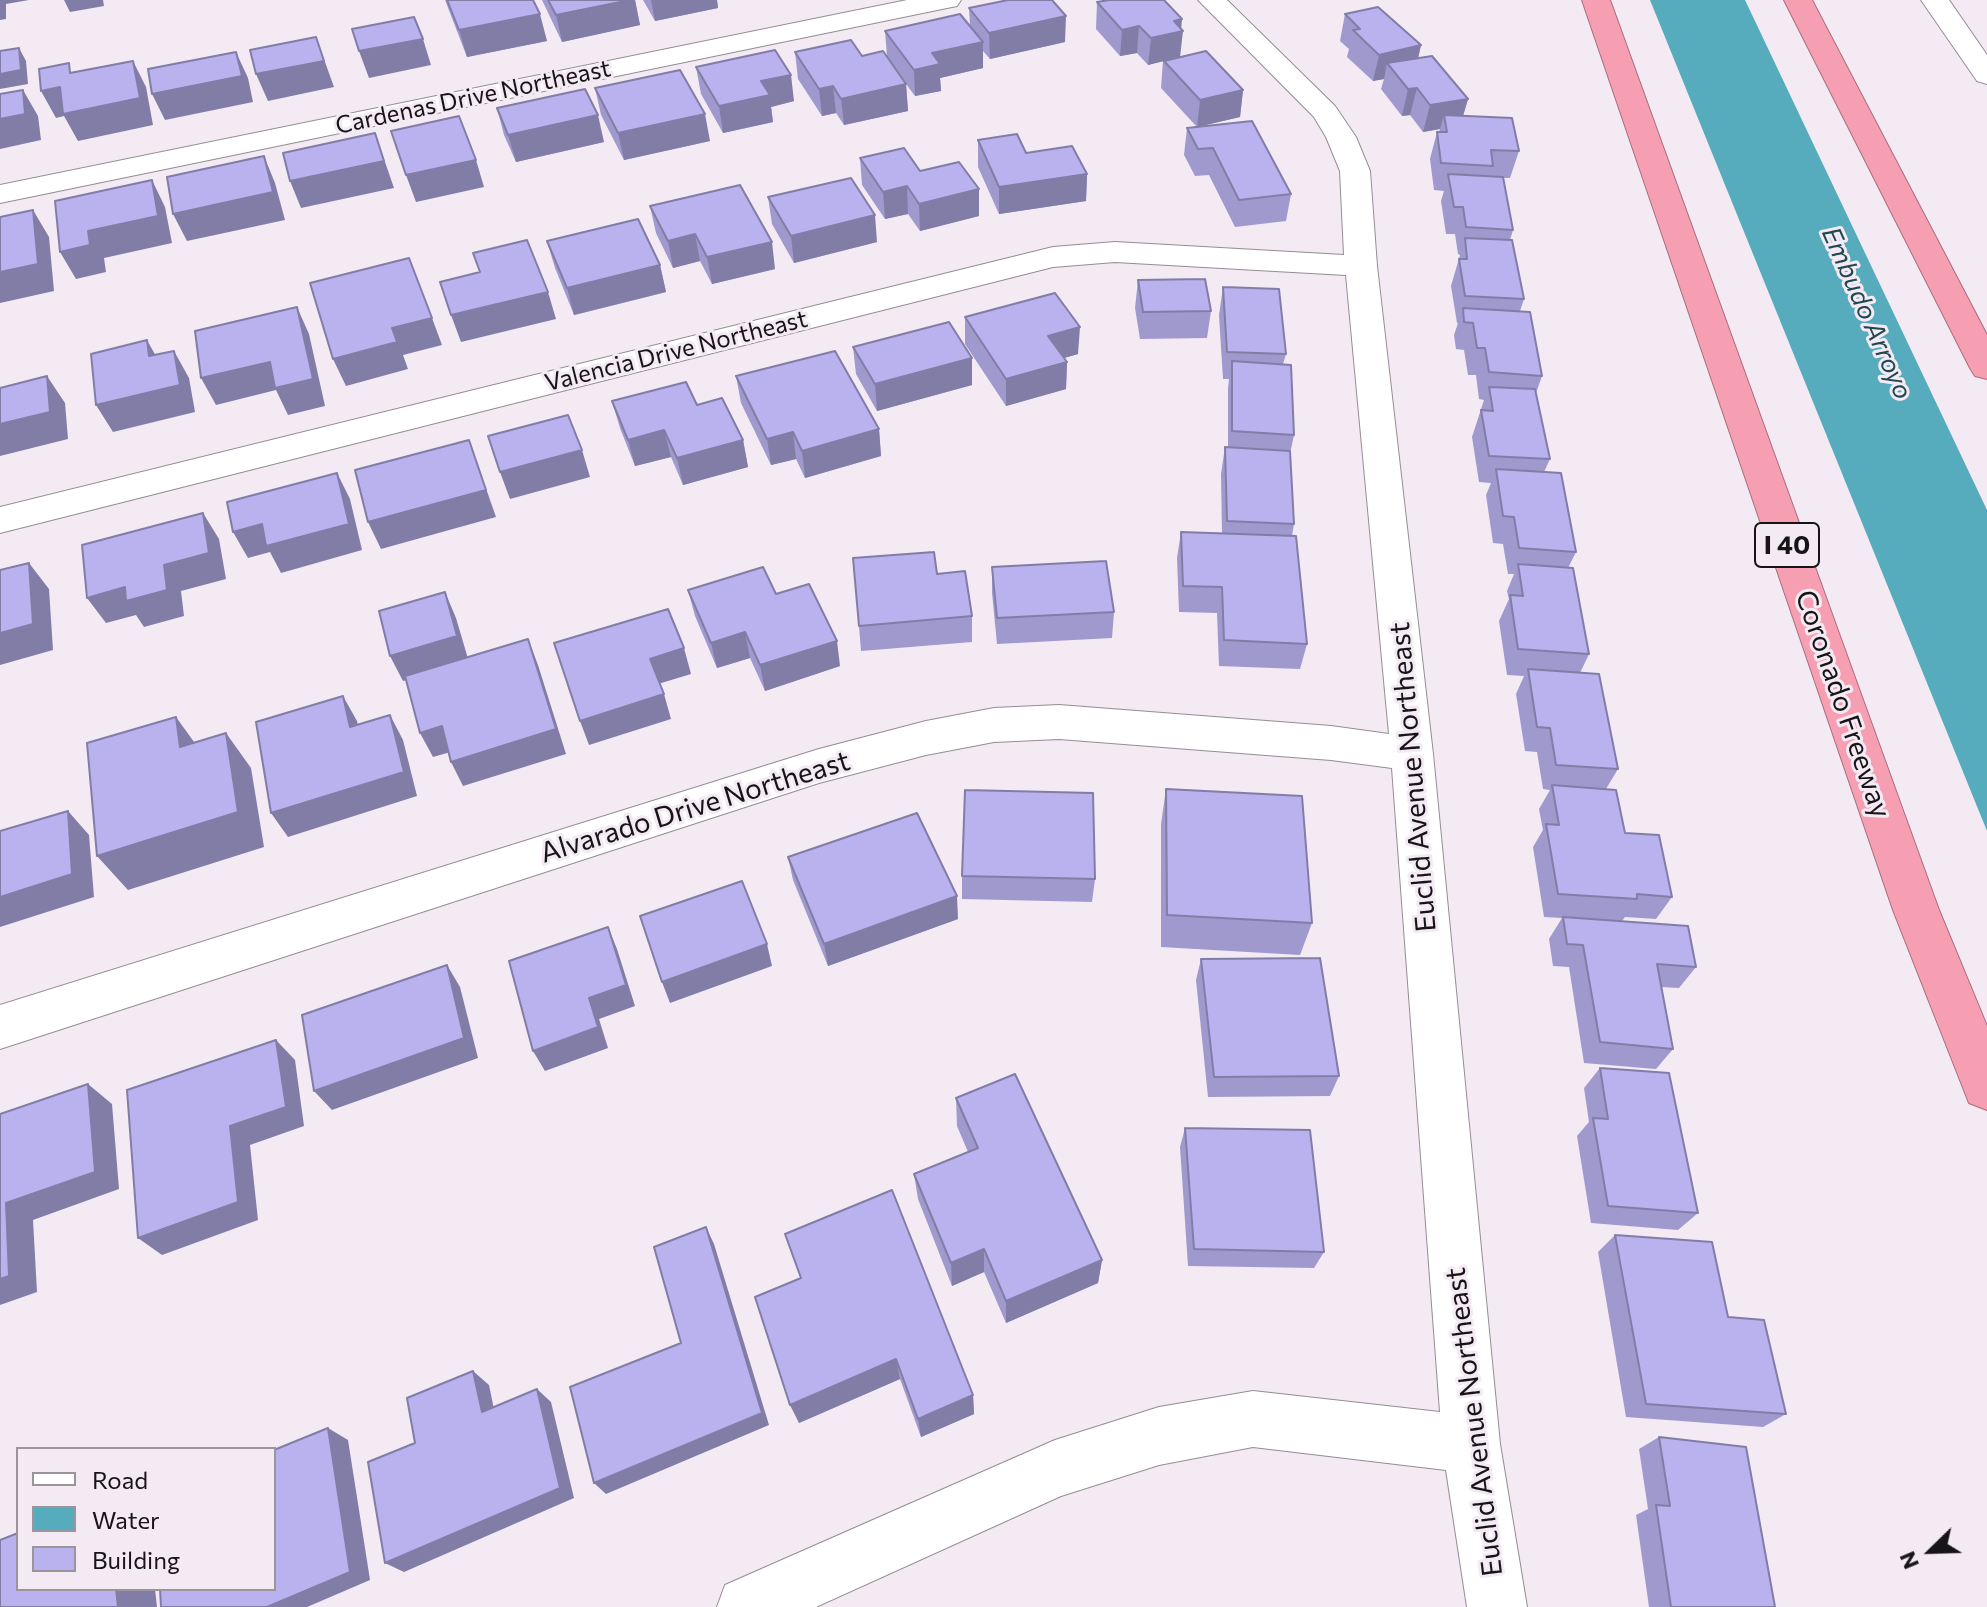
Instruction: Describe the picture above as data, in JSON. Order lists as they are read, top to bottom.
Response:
{
  "streets": {
    "highway": ["I 40", "Coronado Freeway"],
    "street": [
      "Cardenas Drive Northeast",
      "Valencia Drive Northeast",
      "Euclid Avenue Northeast",
      "Alvarado Drive Northeast"
    ]
  },
  "crossings": [
    ["Valencia Drive Northeast", "Euclid Avenue Northeast"],
    ["Euclid Avenue Northeast", "Alvarado Drive Northeast"]
  ],
  "water": ["Embudo Arroyo"],
  "legend": ["Road", "Water", "Building"],
  "north": "bottom left"
}
